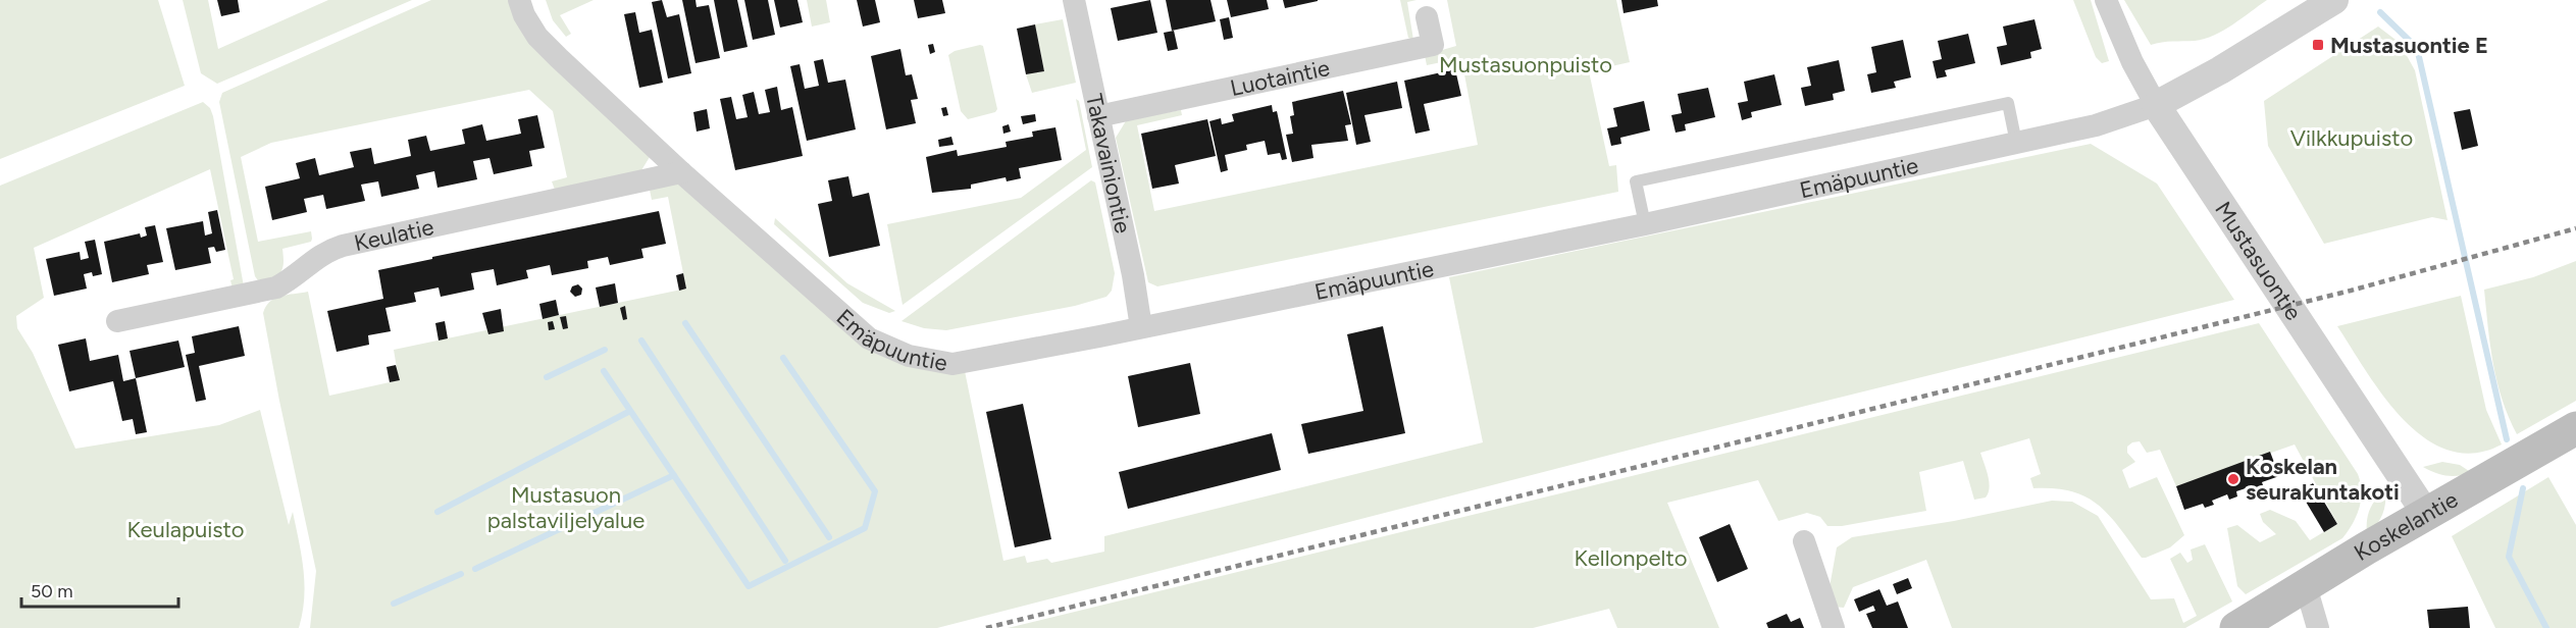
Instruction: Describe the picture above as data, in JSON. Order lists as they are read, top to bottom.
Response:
{
  "streets": {
    "main road": ["Koskelantie"],
    "street": [
      "Luotaintie",
      "Takavainiontie",
      "Emäpuuntie",
      "Keulatie",
      "Mustasuontie"
    ]
  },
  "crossings": [
    ["Luotaintie", "Takavainiontie"],
    ["Takavainiontie", "Emäpuuntie"],
    ["Emäpuuntie", "Keulatie"],
    ["Emäpuuntie", "Mustasuontie"],
    ["Mustasuontie", "Koskelantie"]
  ],
  "parks": [
    "Mustasuonpuisto",
    "Vilkkupuisto",
    "Mustasuon palstaviljelyalue",
    "Keulapuisto",
    "Kellonpelto"
  ],
  "places": {
    "transit": ["Mustasuontie E"],
    "other": ["Koskelan seurakuntakoti"]
  },
  "scale_bar": "50 m"
}
